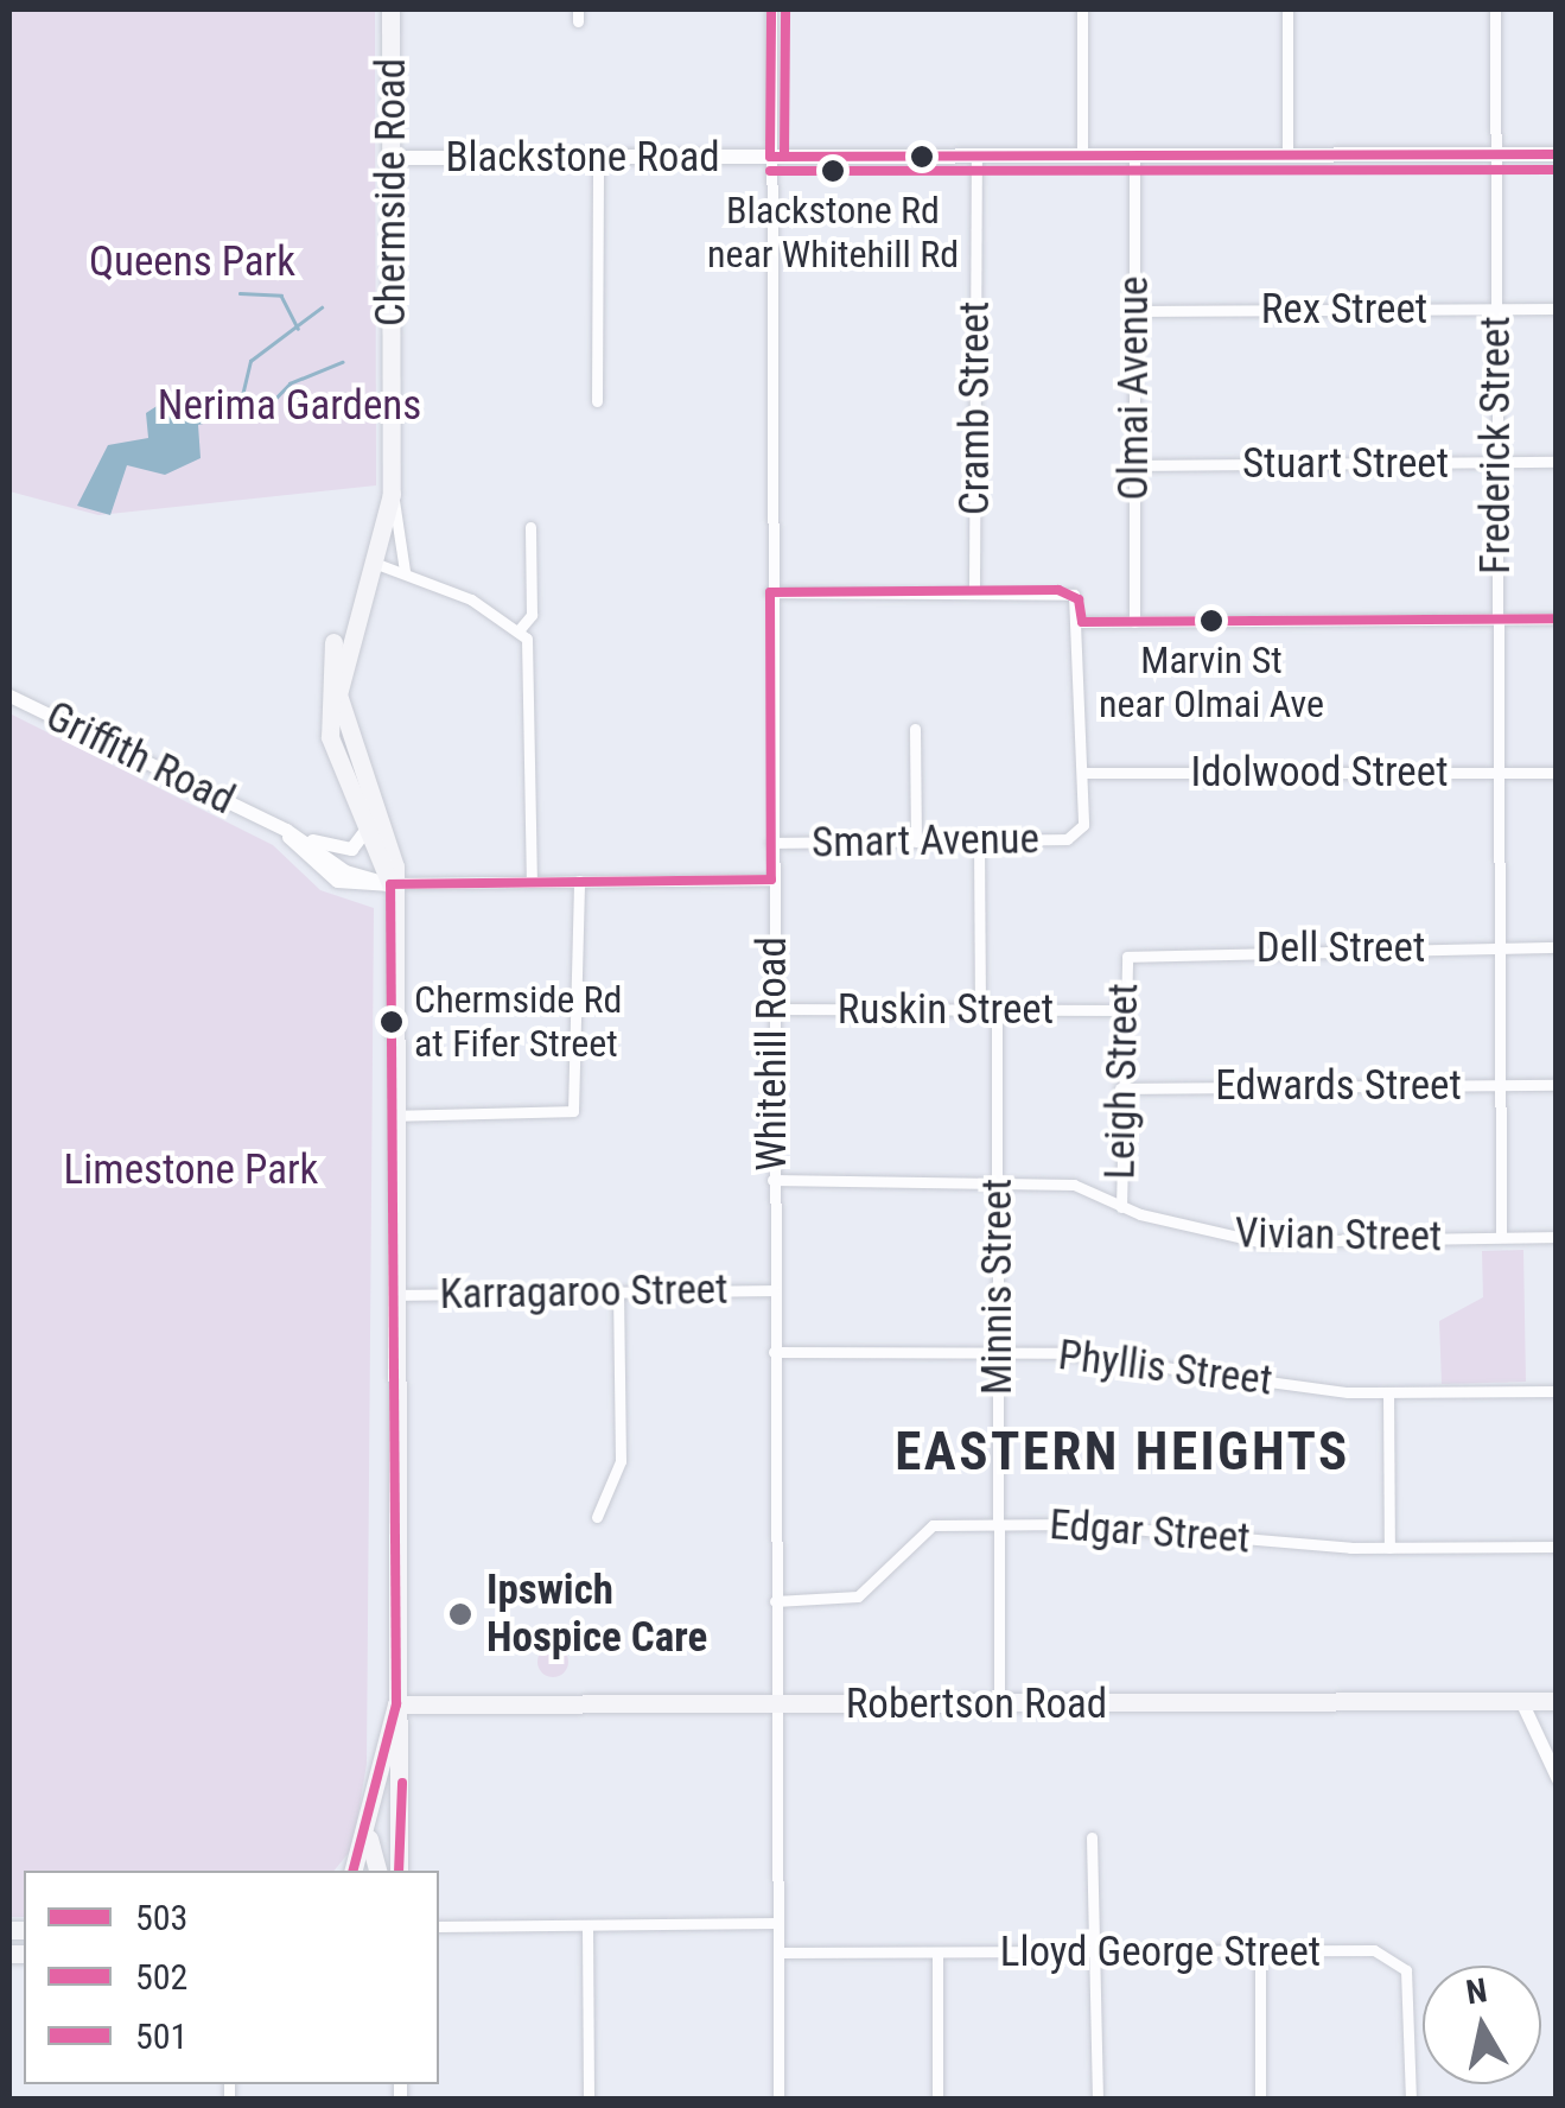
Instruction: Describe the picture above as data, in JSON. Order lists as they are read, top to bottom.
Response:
{
  "streets": {
    "main road": ["Blackstone Road", "Chermside Road", "Robertson Road"],
    "street": [
      "Rex Street",
      "Olmai Avenue",
      "Cramb Street",
      "Frederick Street",
      "Stuart Street",
      "Griffith Road",
      "Idolwood Street",
      "Smart Avenue",
      "Dell Street",
      "Ruskin Street",
      "Whitehill Road",
      "Leigh Street",
      "Edwards Street",
      "Vivian Street",
      "Minnis Street",
      "Karragaroo Street",
      "Phyllis Street",
      "Edgar Street",
      "Lloyd George Street"
    ]
  },
  "crossings": [
    ["Blackstone Road", "Chermside Road"],
    ["Blackstone Road", "Olmai Avenue"],
    ["Blackstone Road", "Cramb Street"],
    ["Blackstone Road", "Frederick Street"],
    ["Blackstone Road", "Whitehill Road"],
    ["Chermside Road", "Griffith Road"],
    ["Chermside Road", "Karragaroo Street"],
    ["Chermside Road", "Robertson Road"],
    ["Rex Street", "Olmai Avenue"],
    ["Rex Street", "Frederick Street"],
    ["Olmai Avenue", "Stuart Street"],
    ["Frederick Street", "Stuart Street"],
    ["Frederick Street", "Idolwood Street"],
    ["Frederick Street", "Dell Street"],
    ["Frederick Street", "Edwards Street"],
    ["Frederick Street", "Vivian Street"],
    ["Griffith Road", "Whitehill Road"],
    ["Idolwood Street", "Smart Avenue"],
    ["Smart Avenue", "Whitehill Road"],
    ["Dell Street", "Leigh Street"],
    ["Ruskin Street", "Whitehill Road"],
    ["Ruskin Street", "Leigh Street"],
    ["Ruskin Street", "Minnis Street"],
    ["Whitehill Road", "Vivian Street"],
    ["Whitehill Road", "Karragaroo Street"],
    ["Whitehill Road", "Phyllis Street"],
    ["Whitehill Road", "Edgar Street"],
    ["Whitehill Road", "Robertson Road"],
    ["Whitehill Road", "Lloyd George Street"],
    ["Leigh Street", "Edwards Street"],
    ["Leigh Street", "Vivian Street"],
    ["Vivian Street", "Minnis Street"],
    ["Minnis Street", "Phyllis Street"],
    ["Minnis Street", "Edgar Street"],
    ["Minnis Street", "Robertson Road"]
  ],
  "districts": ["EASTERN HEIGHTS"],
  "parks": ["Queens Park", "Nerima Gardens", "Limestone Park"],
  "places": [
    "Blackstone Rd near Whitehill Rd",
    "Marvin St near Olmai Ave",
    "Chermside Rd at Fifer Street",
    "Ipswich Hospice Care"
  ],
  "lines": ["transit line 502", "transit line 501", "transit line 503"],
  "legend": ["503", "502", "501"],
  "north": "top"
}
